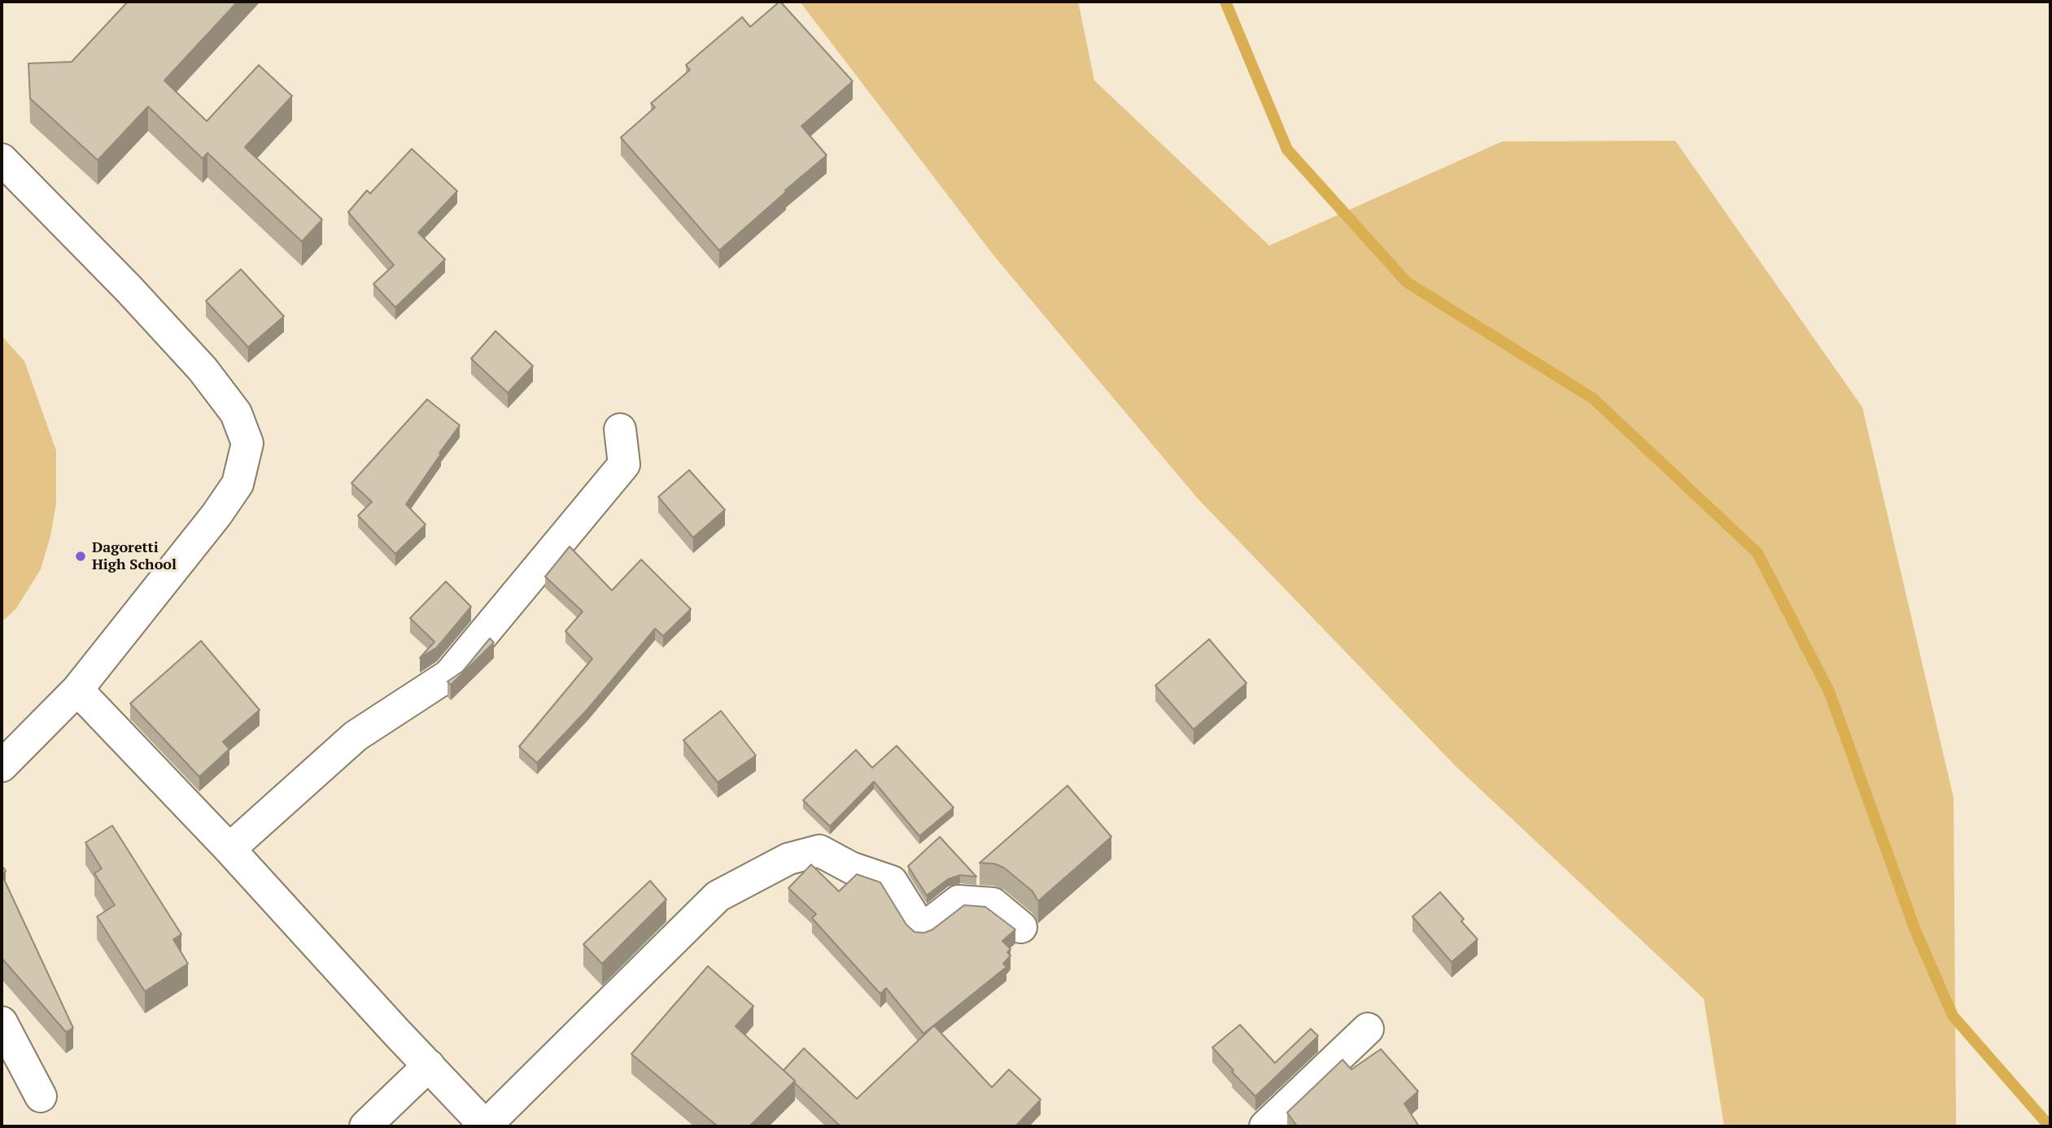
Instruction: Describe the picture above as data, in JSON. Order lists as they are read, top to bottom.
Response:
{
  "places": ["Dagoretti High School"]
}
